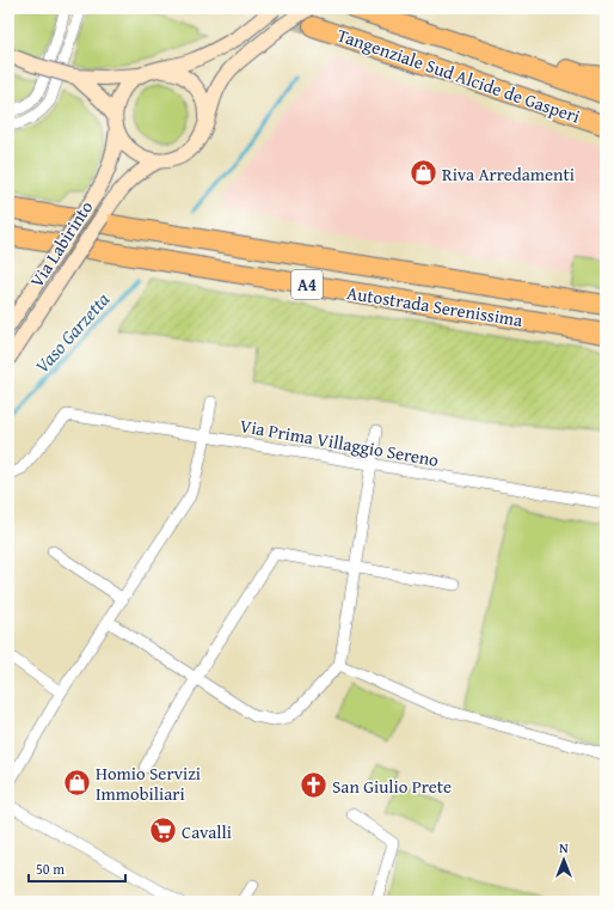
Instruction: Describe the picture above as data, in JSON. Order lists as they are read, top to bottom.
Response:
{
  "streets": {
    "highway": ["Tangenziale Sud Alcide de Gasperi", "A4", "Autostrada Serenissima"],
    "main road": ["Via Labirinto"],
    "street": ["Via Prima Villaggio Sereno"]
  },
  "crossings": [
    ["Tangenziale Sud Alcide de Gasperi", "Via Labirinto"]
  ],
  "water": ["Vaso Garzetta"],
  "places": {
    "shop": ["Riva Arredamenti", "Homio Servizi Immobiliari"],
    "church": ["San Giulio Prete"],
    "supermarket": ["Cavalli"]
  },
  "scale_bar": "50 m",
  "north": "top"
}
